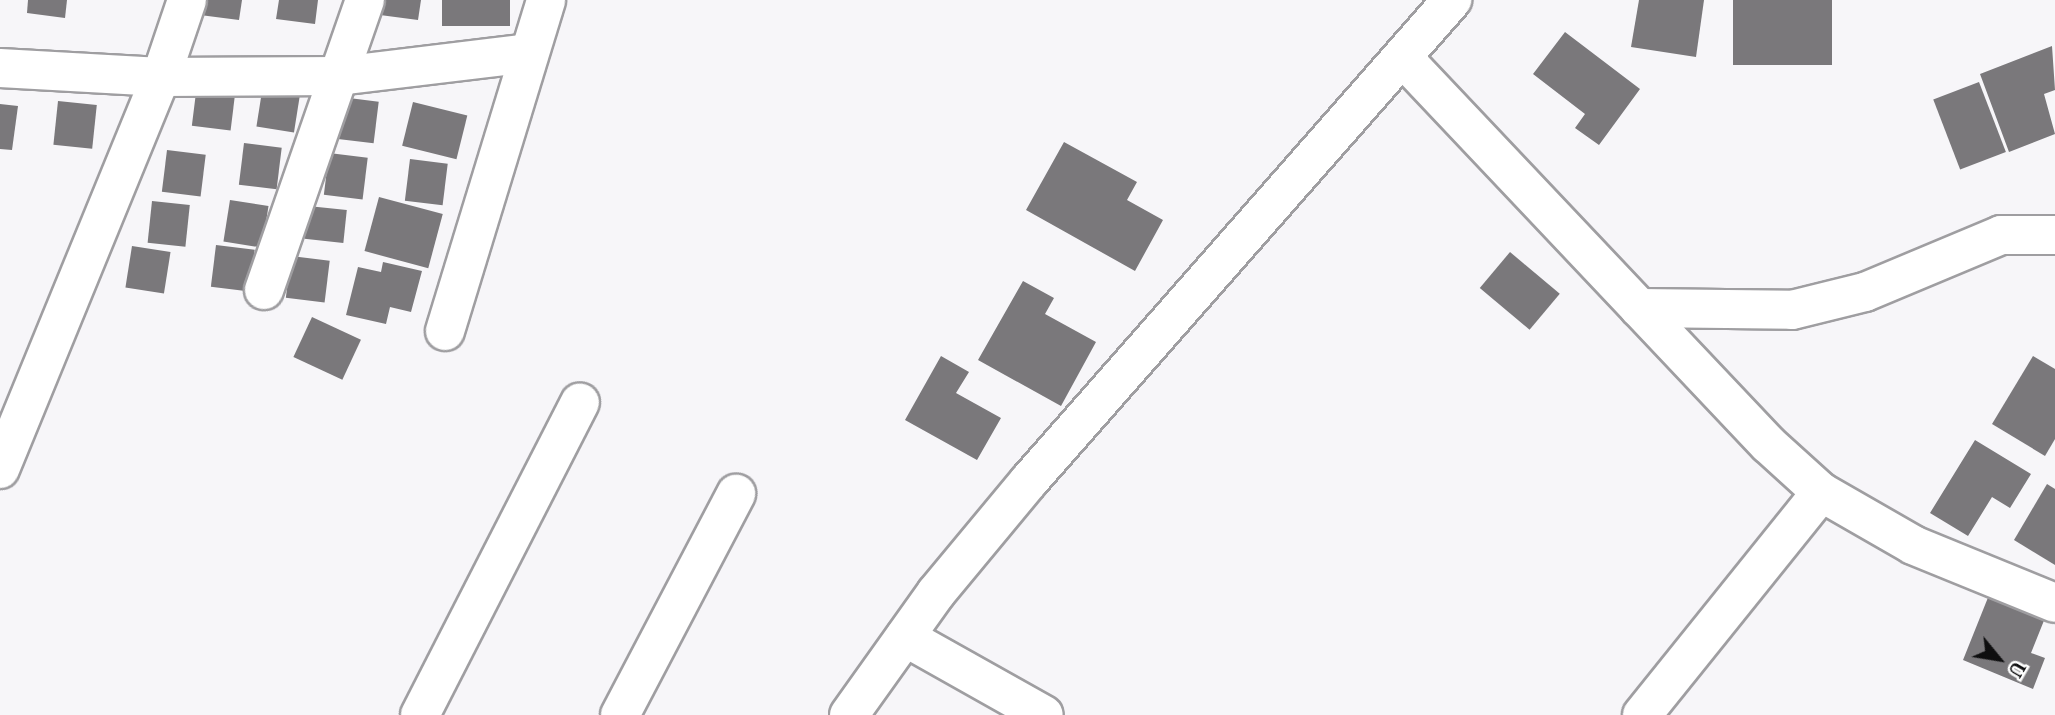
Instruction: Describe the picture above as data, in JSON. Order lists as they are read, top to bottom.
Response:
{
  "north": "bottom right"
}
